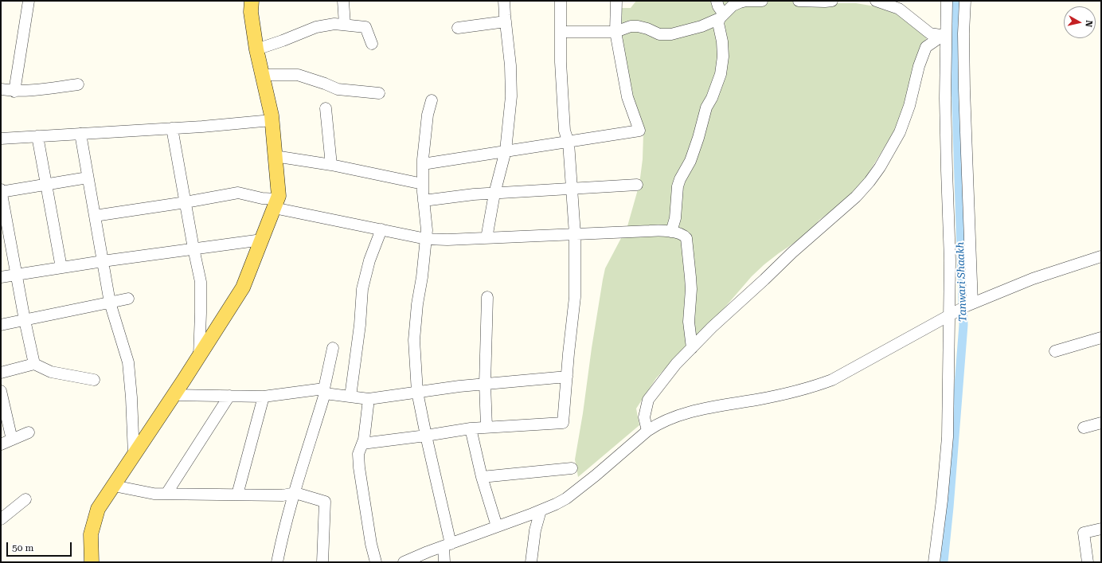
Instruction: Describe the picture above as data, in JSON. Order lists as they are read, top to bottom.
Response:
{
  "water": ["Tanwari Shaakh"],
  "scale_bar": "50 m",
  "north": "right"
}
